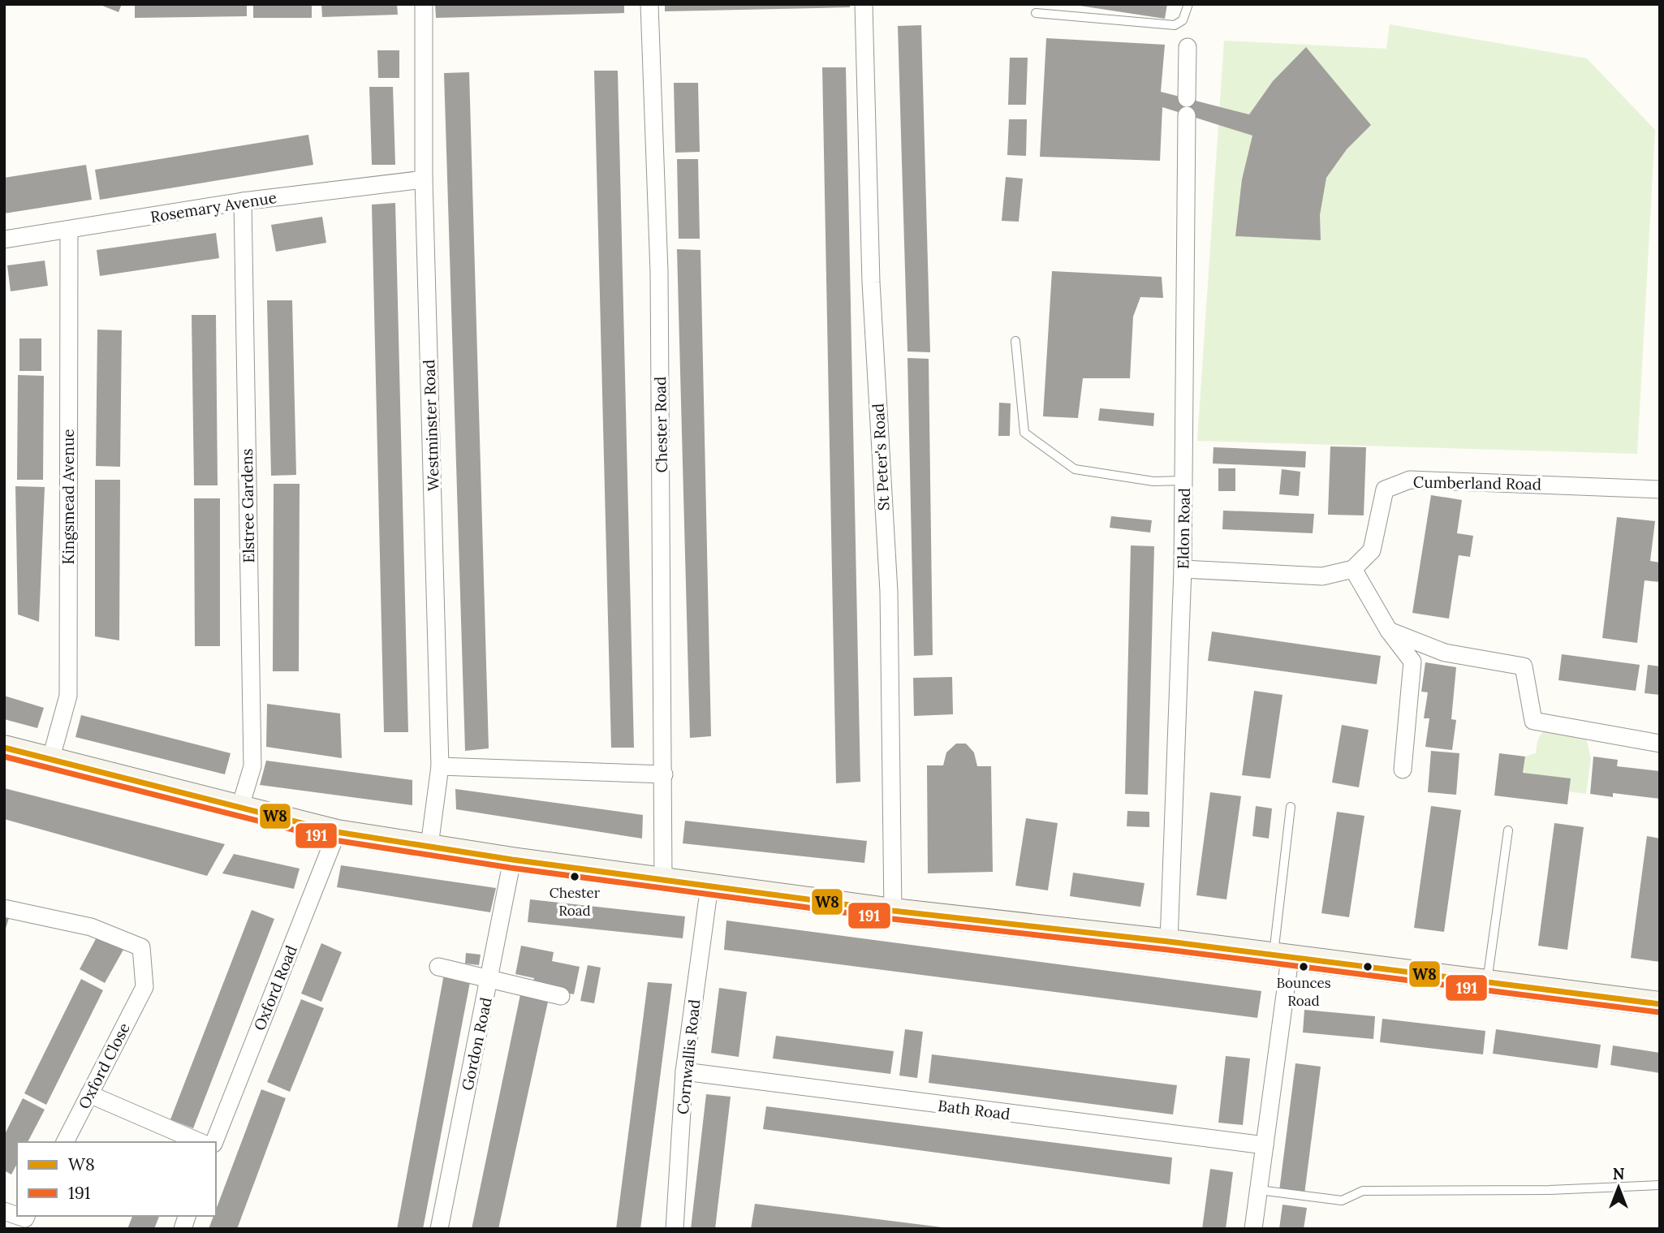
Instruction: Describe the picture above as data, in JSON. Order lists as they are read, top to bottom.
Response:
{
  "streets": {
    "street": [
      "Rosemary Avenue",
      "Chester Road",
      "Westminster Road",
      "St Peter's Road",
      "Cumberland Road",
      "Kingsmead Avenue",
      "Elstree Gardens",
      "Eldon Road",
      "Oxford Road",
      "Gordon Road",
      "Cornwallis Road",
      "Oxford Close",
      "Bath Road"
    ]
  },
  "crossings": [
    ["Rosemary Avenue", "Westminster Road"],
    ["Rosemary Avenue", "Kingsmead Avenue"],
    ["Rosemary Avenue", "Elstree Gardens"],
    ["Cornwallis Road", "Bath Road"]
  ],
  "places": ["Chester Road", "Bounces Road"],
  "lines": ["transit line W8", "transit line 191"],
  "legend": ["W8", "191"],
  "north": "top"
}
